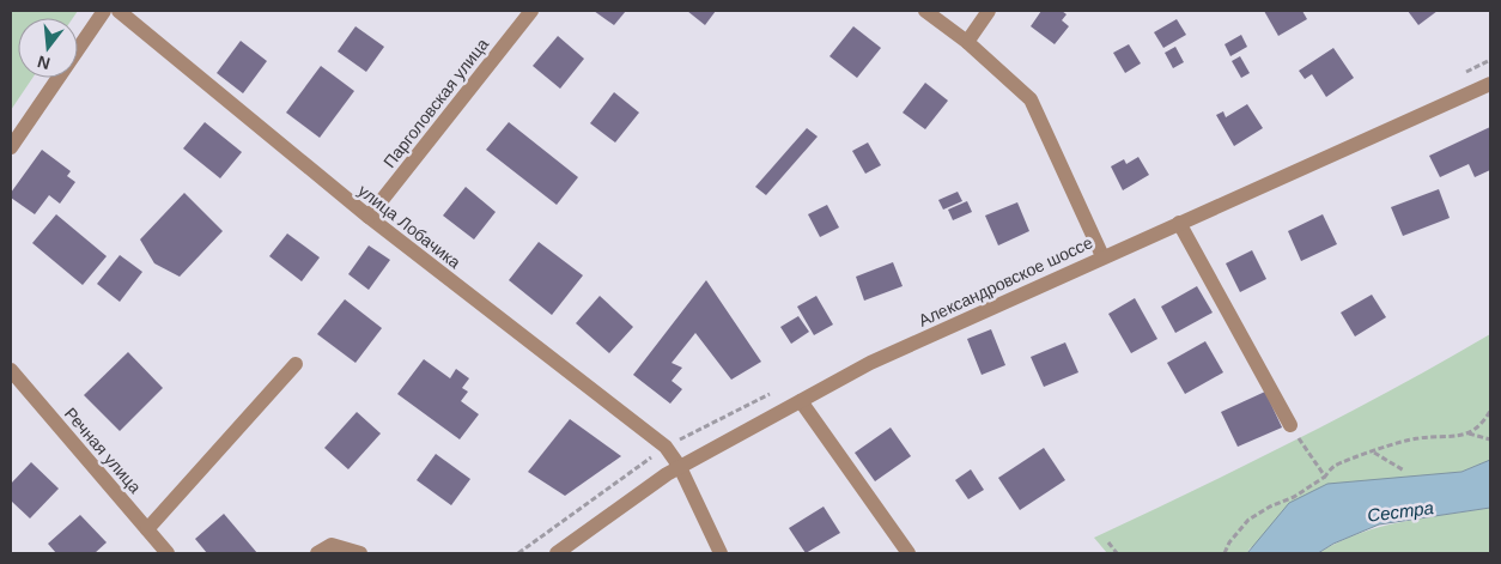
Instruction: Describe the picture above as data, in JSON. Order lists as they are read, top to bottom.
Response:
{
  "streets": {
    "street": [
      "Парголовская улица",
      "улица Лобачика",
      "Александровское шоссе",
      "Речная улица"
    ]
  },
  "crossings": [
    ["Парголовская улица", "улица Лобачика"],
    ["улица Лобачика", "Александровское шоссе"]
  ],
  "water": ["Сестра"],
  "north": "bottom"
}
